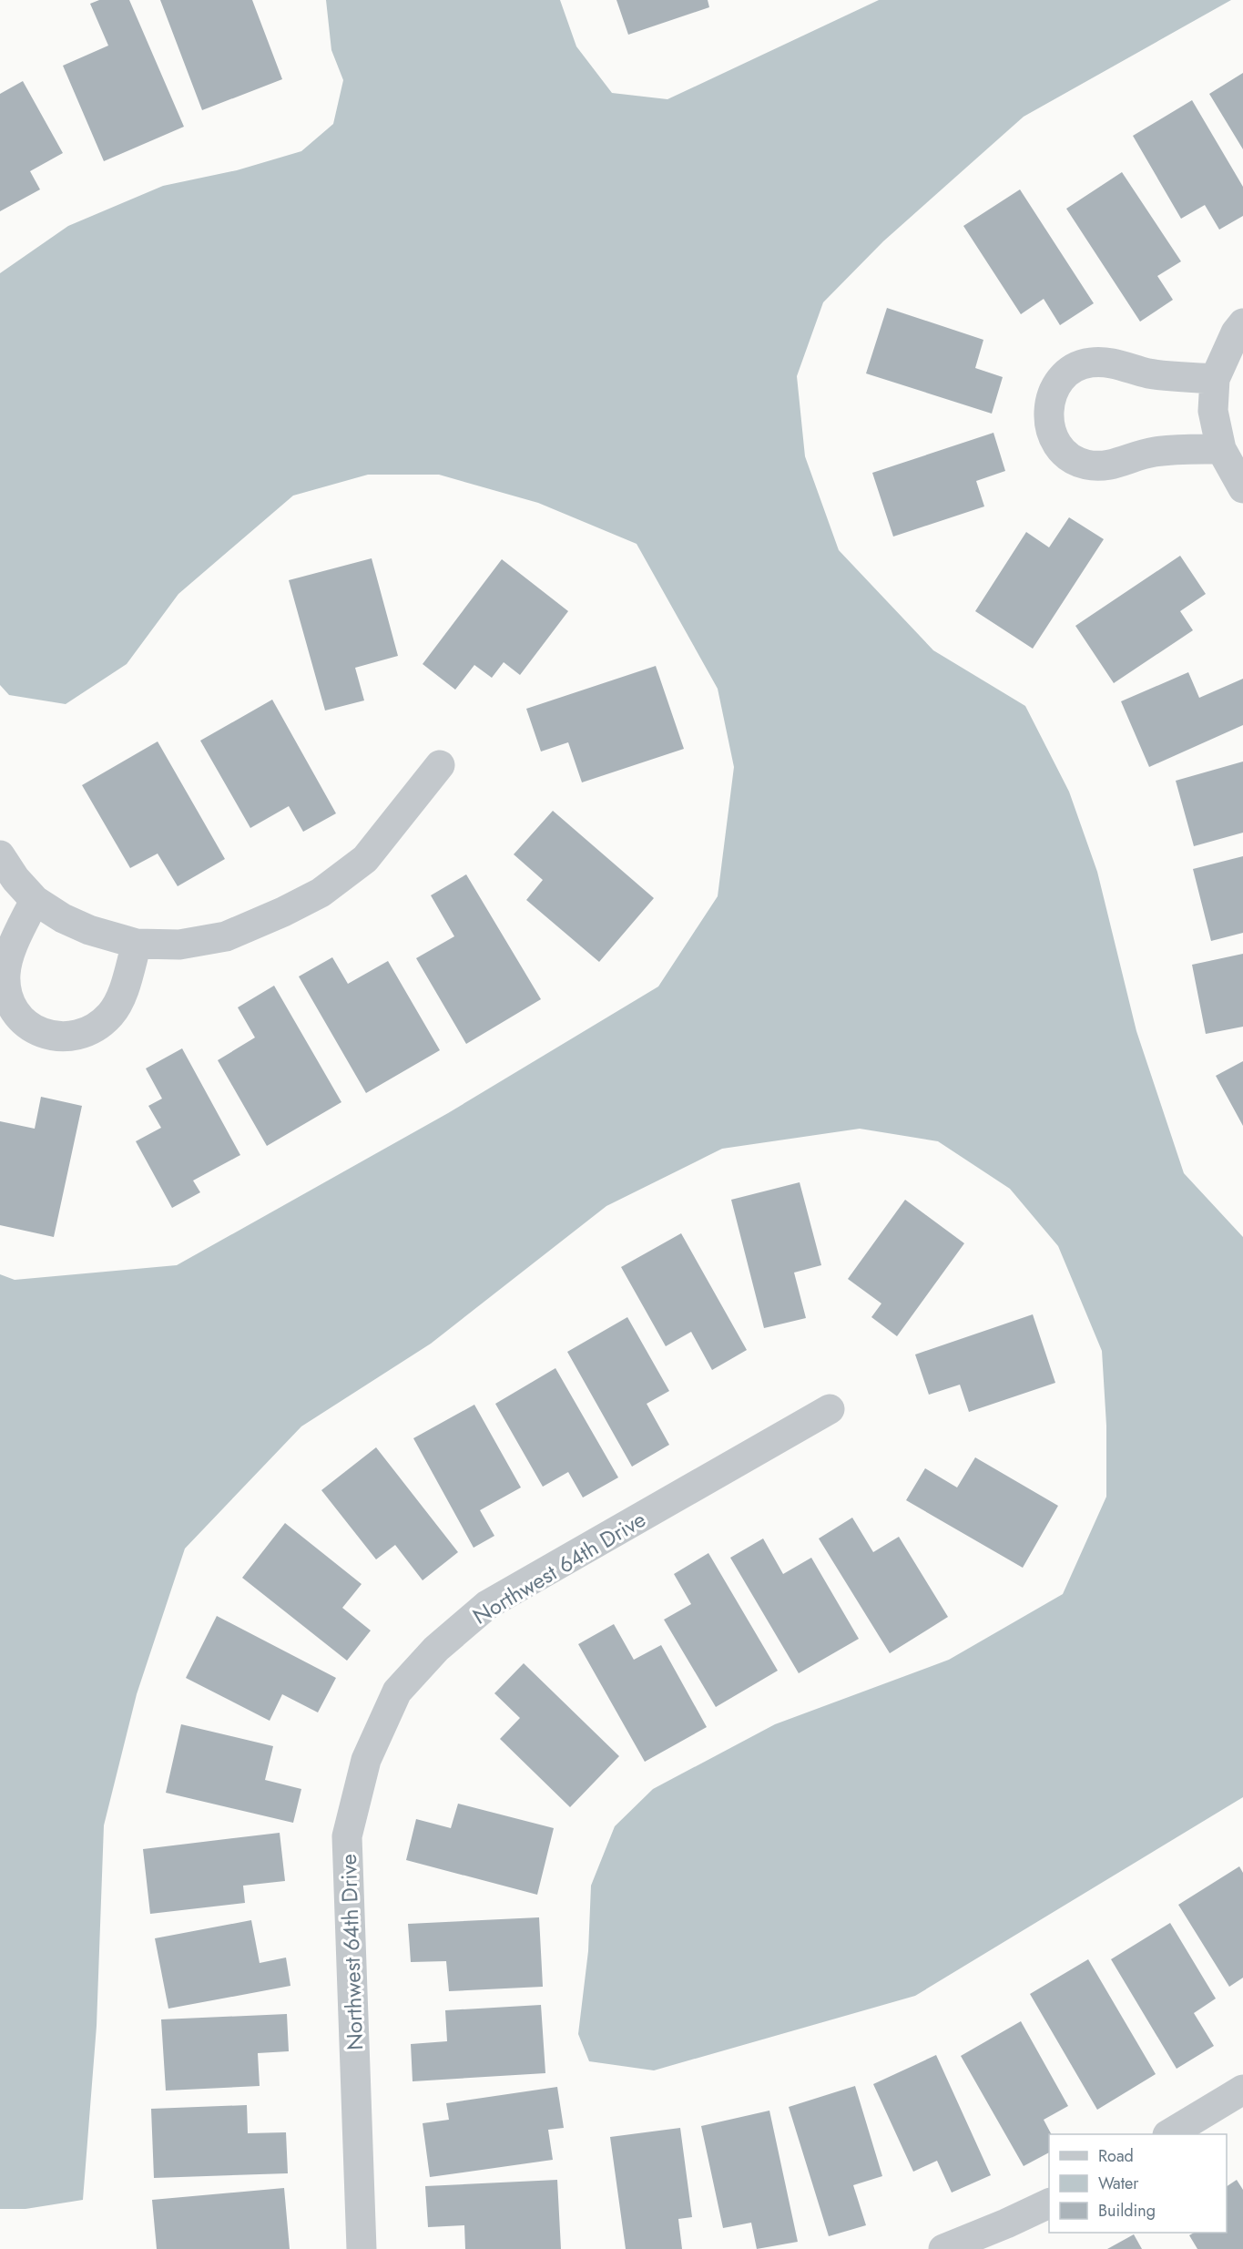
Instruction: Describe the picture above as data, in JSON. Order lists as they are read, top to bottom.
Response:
{
  "streets": {
    "street": ["Northwest 64th Drive"]
  },
  "legend": ["Road", "Water", "Building"]
}
